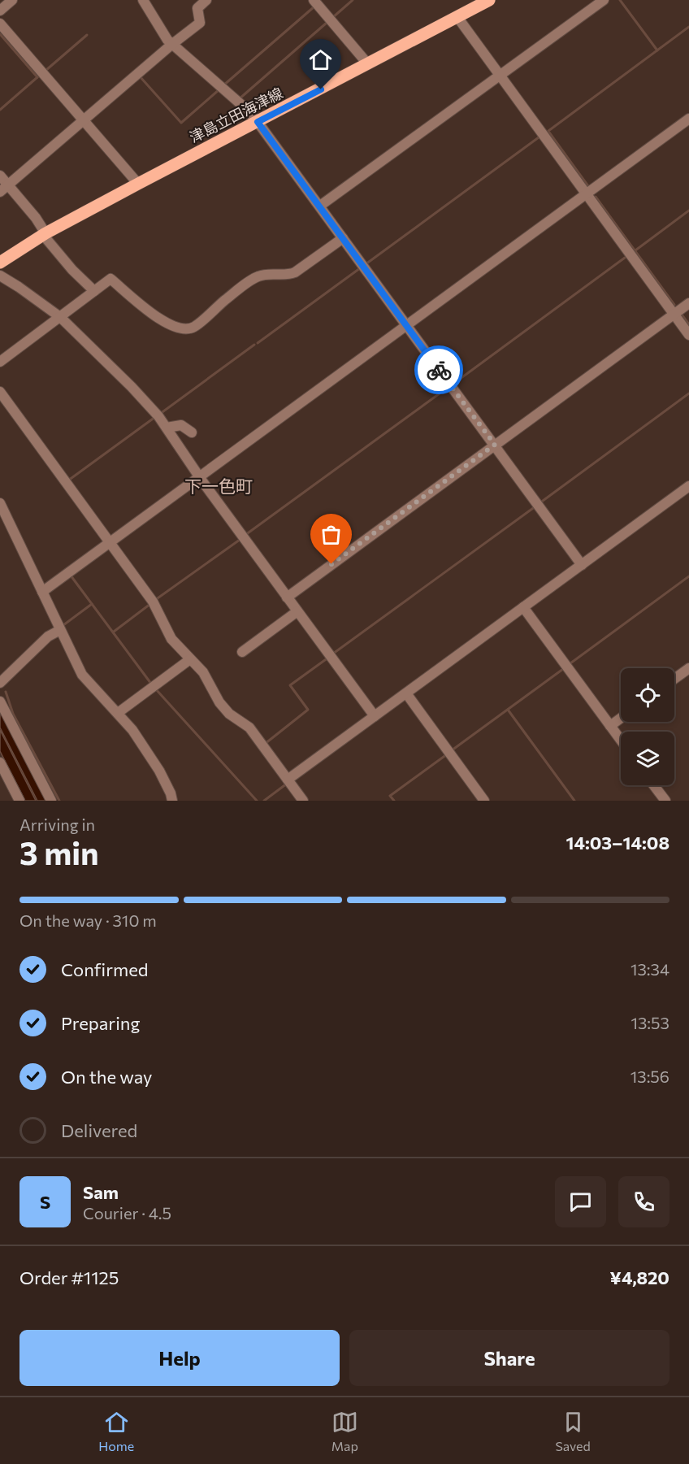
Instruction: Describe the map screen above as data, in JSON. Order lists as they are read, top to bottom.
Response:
{
  "streets": {
    "main road": ["津島立田海津線"]
  },
  "districts": ["下一色町"],
  "page": {
    "heading": ["3 min", "Arriving in", "14:03–14:08"],
    "panel": [
      "Sam",
      "Courier · 4.5",
      "Order #1125",
      "¥4,820"
    ],
    "bar": "On the way · 310 m",
    "list": [
      ["Confirmed", "13:34"],
      ["Preparing", "13:53"],
      ["On the way", "13:56"],
      "Delivered"
    ],
    "round": "S",
    "buttons": ["Help", "Share"],
    "tabs": ["Home", "Map", "Saved"]
  }
}
